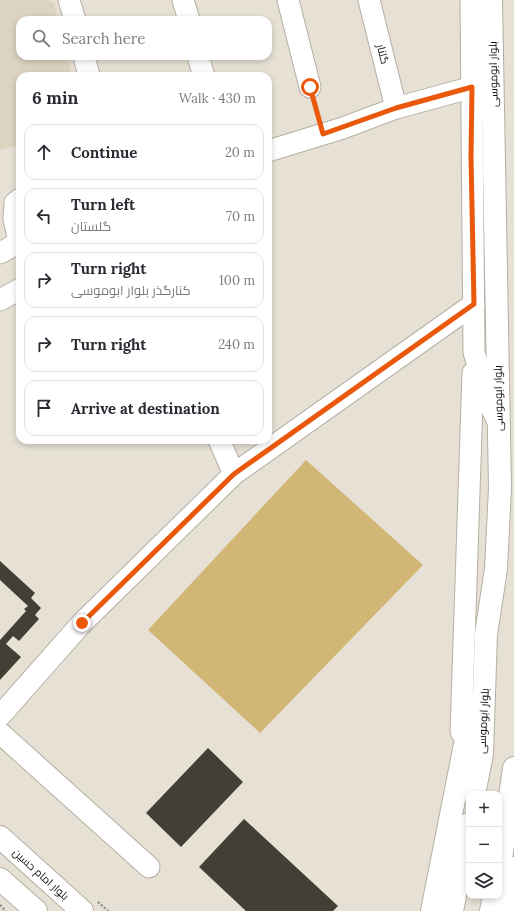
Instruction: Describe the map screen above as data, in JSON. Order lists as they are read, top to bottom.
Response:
{
  "streets": {
    "main road": ["بلوار ابوموسی", "بلوار امام حسین"],
    "street": ["گلنار"]
  },
  "page": {
    "search": "Search here",
    "heading": ["6 min", "Walk · 430 m"],
    "list": [
      ["Continue", "20 m"],
      ["Turn left", "گلستان", "70 m"],
      ["Turn right", "کنارگذر بلوار ابوموسی", "100 m"],
      ["Turn right", "240 m"],
      "Arrive at destination"
    ],
    "map_buttons": ["+", "−"]
  }
}
